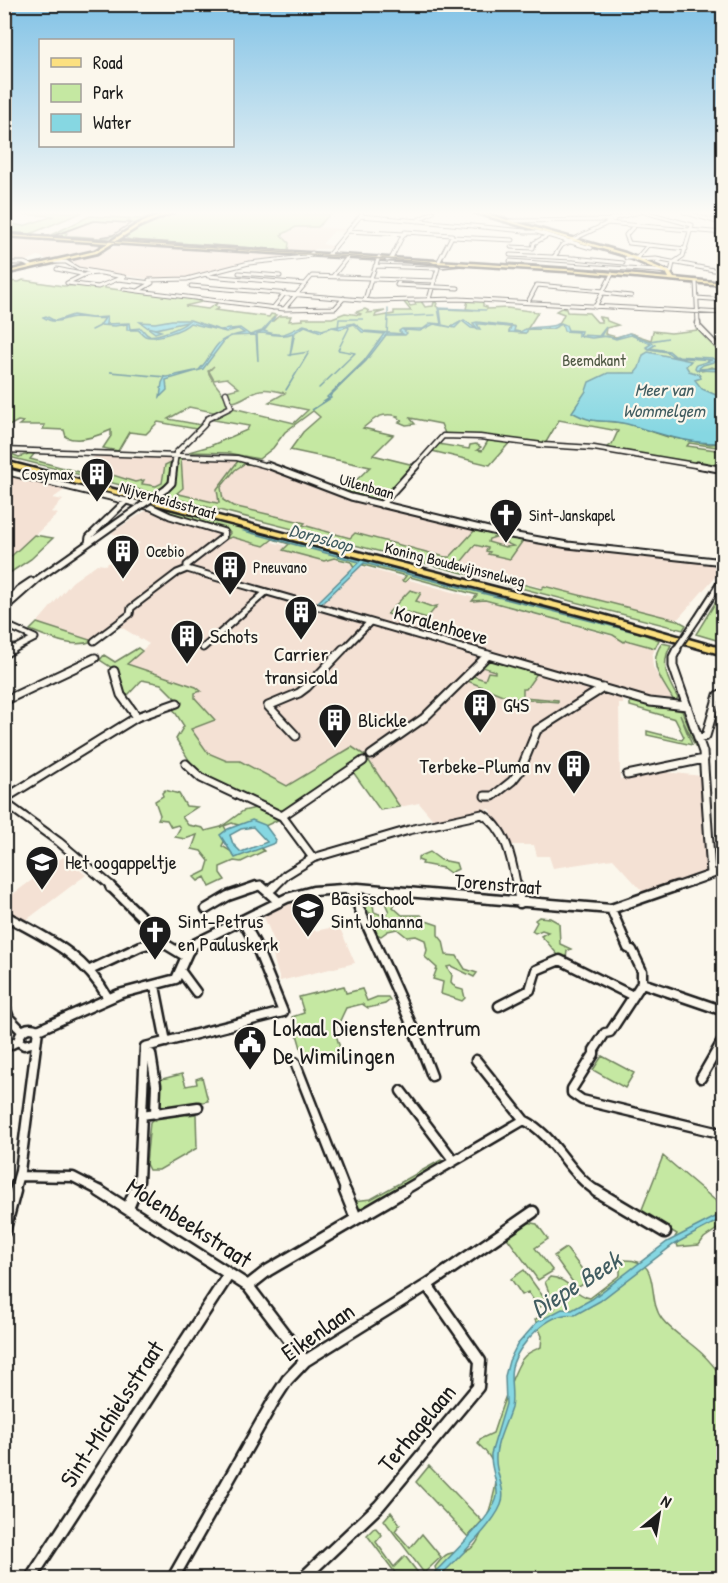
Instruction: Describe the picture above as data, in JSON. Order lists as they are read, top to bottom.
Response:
{
  "streets": {
    "highway": ["Koning Boudewijnsnelweg"],
    "street": [
      "Uilenbaan",
      "Nijverheidsstraat",
      "Koralenhoeve",
      "Torenstraat",
      "Molenbeekstraat",
      "Eikenlaan",
      "Sint-Michielsstraat",
      "Terhagelaan"
    ]
  },
  "crossings": [
    ["Nijverheidsstraat", "Koralenhoeve"],
    ["Molenbeekstraat", "Eikenlaan"],
    ["Molenbeekstraat", "Sint-Michielsstraat"],
    ["Eikenlaan", "Terhagelaan"]
  ],
  "water": ["Meer van Wommelgem", "Dorpsloop", "Diepe Beek"],
  "parks": ["Beemdkant"],
  "places": {
    "building": [
      "Cosymax",
      "Ocebio",
      "Pneuvano",
      "Carrier transicold",
      "Schots",
      "G4S",
      "Blickle",
      "Terbeke-Pluma nv"
    ],
    "church": ["Sint-Janskapel", "Sint-Petrus en Pauluskerk"],
    "school or university": ["Het oogappeltje", "Basisschool Sint Johanna"],
    "public building": ["Lokaal Dienstencentrum De Wimilingen"]
  },
  "legend": ["Road", "Park", "Water"],
  "north": "top right"
}
